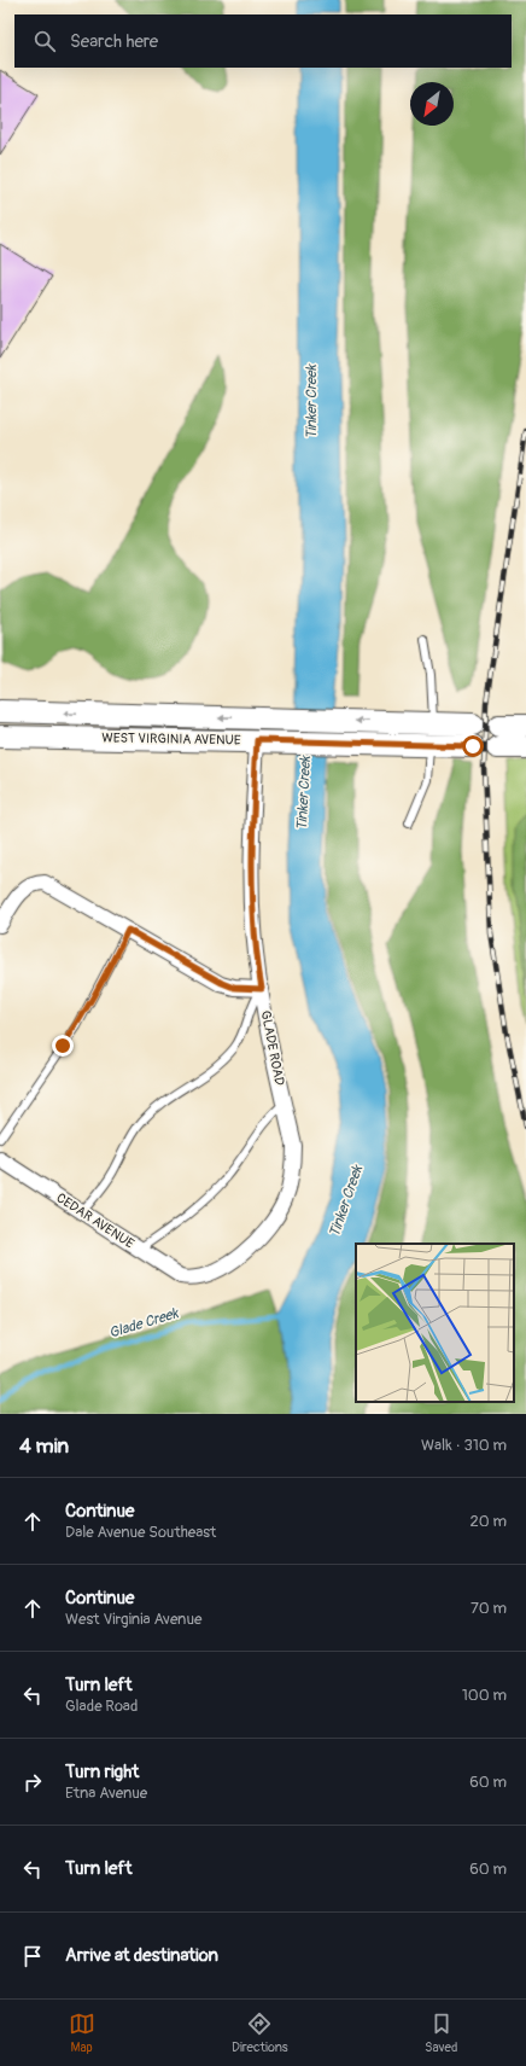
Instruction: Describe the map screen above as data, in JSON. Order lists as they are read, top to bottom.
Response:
{
  "streets": {
    "main road": ["WEST VIRGINIA AVENUE"],
    "street": ["GLADE ROAD", "CEDAR AVENUE"]
  },
  "crossings": [
    ["WEST VIRGINIA AVENUE", "GLADE ROAD"],
    ["GLADE ROAD", "CEDAR AVENUE"]
  ],
  "water": ["Tinker Creek", "Glade Creek"],
  "north": "bottom left",
  "page": {
    "search": "Search here",
    "heading": ["4 min", "Walk · 310 m"],
    "list": [
      ["Continue", "Dale Avenue Southeast", "20 m"],
      ["Continue", "West Virginia Avenue", "70 m"],
      ["Turn left", "Glade Road", "100 m"],
      ["Turn right", "Etna Avenue", "60 m"],
      ["Turn left", "60 m"],
      "Arrive at destination"
    ],
    "nav": ["Map", "Directions", "Saved"]
  }
}
